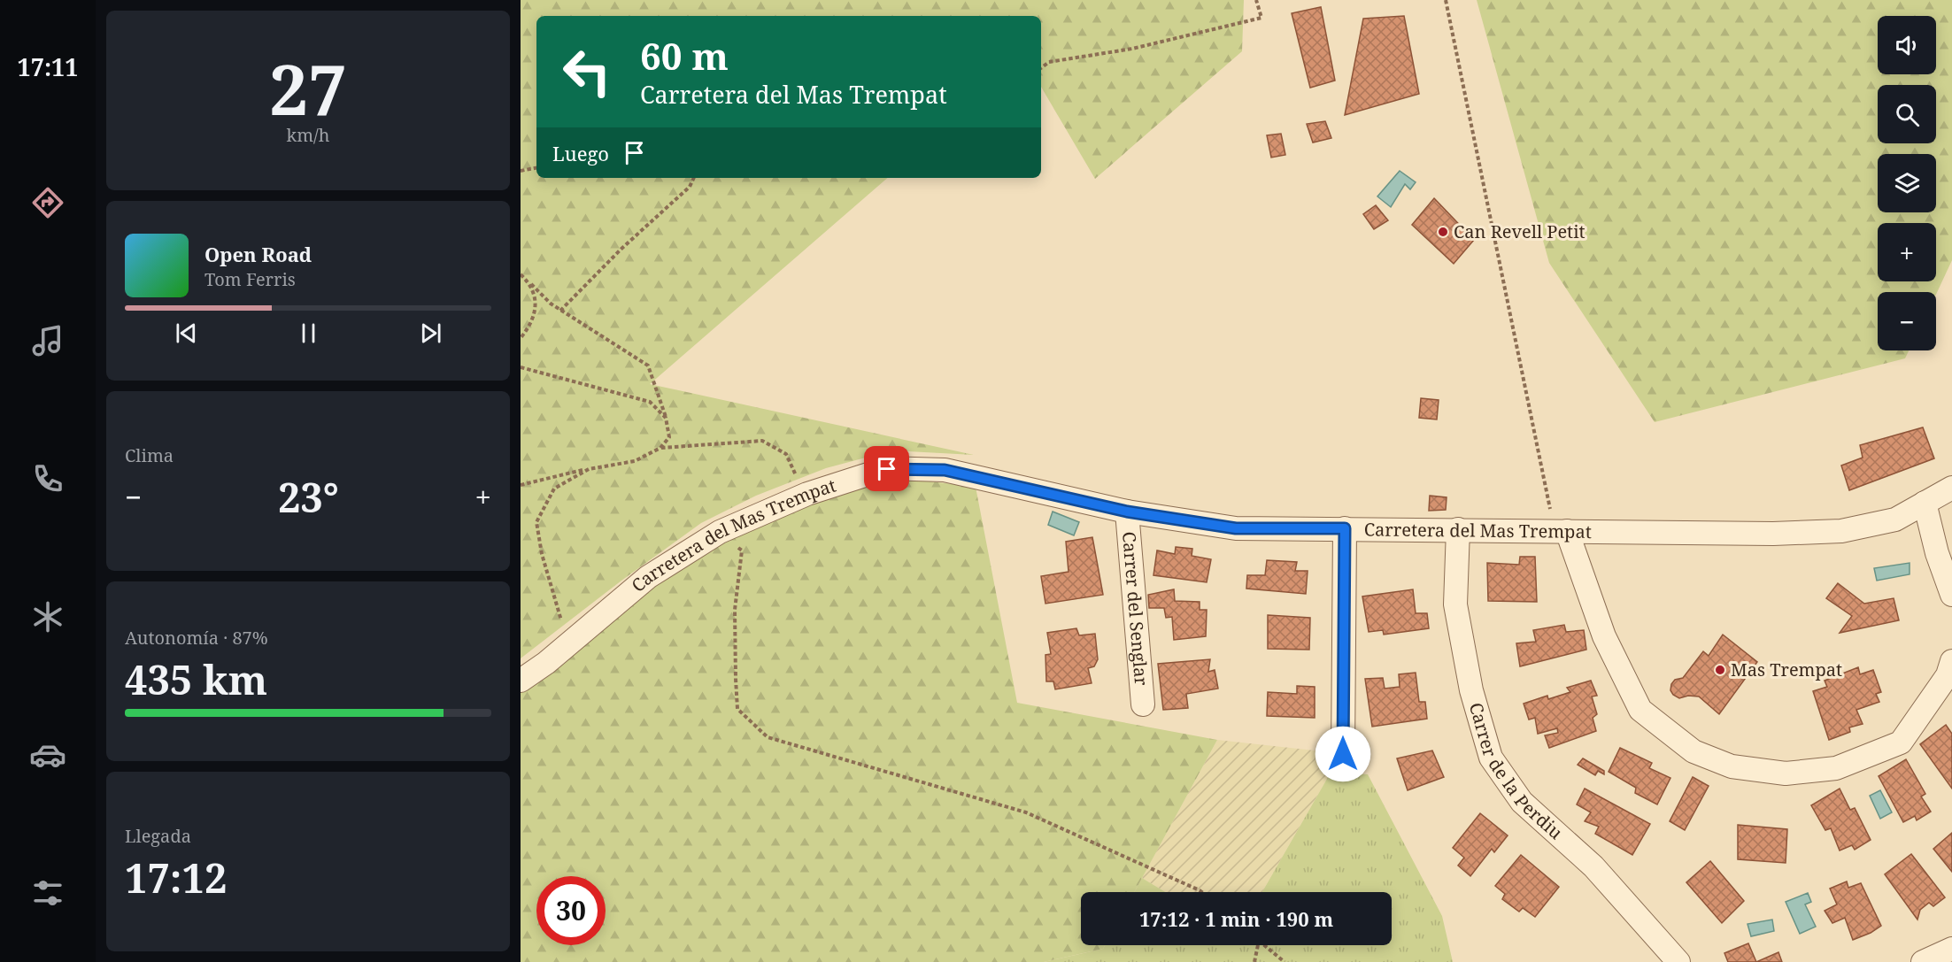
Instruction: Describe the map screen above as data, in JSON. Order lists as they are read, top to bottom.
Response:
{
  "streets": {
    "street": ["Carretera del Mas Trempat", "Carrer del Senglar", "Carrer de la Perdiu"]
  },
  "crossings": [
    ["Carretera del Mas Trempat", "Carrer del Senglar"],
    ["Carretera del Mas Trempat", "Carrer de la Perdiu"]
  ],
  "places": ["Can Revell Petit", "Mas Trempat"],
  "page": {
    "tabs": "17:11",
    "tile": [
      ["27", "km/h"],
      "Clima",
      ["Autonomía · 87%", "435 km"],
      ["Llegada", "17:12"]
    ],
    "map_buttons": ["+", "−"],
    "turn": ["60 m", "Carretera del Mas Trempat"],
    "then": "Luego",
    "song": ["Open Road", "Tom Ferris"],
    "heat": ["−", "23°", "+"],
    "limit": "30",
    "trip": "17:12 · 1 min · 190 m"
  }
}
